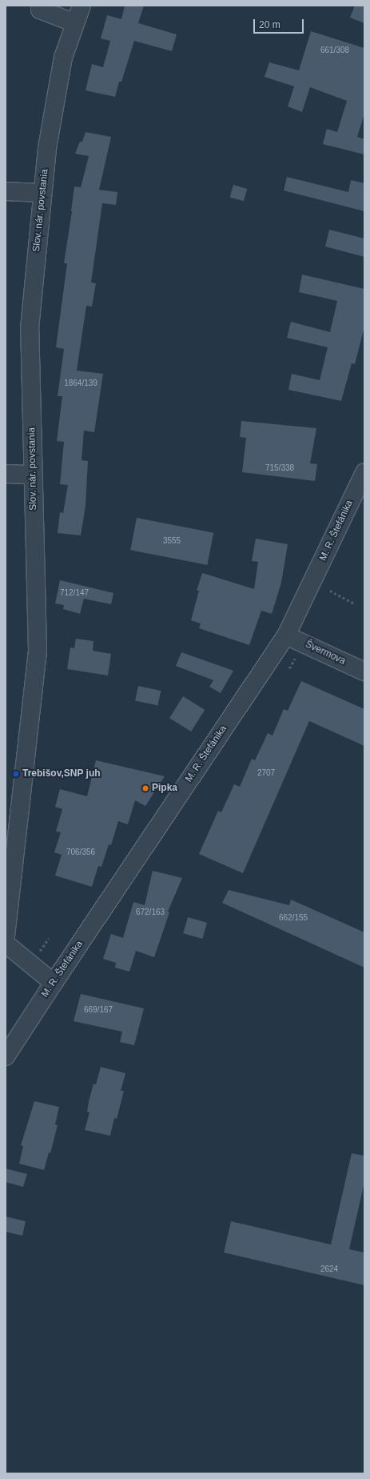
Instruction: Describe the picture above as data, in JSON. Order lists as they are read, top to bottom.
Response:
{
  "streets": {
    "street": ["Slov. nár. povstania", "M. R. Štefánika", "Švermova"]
  },
  "crossings": [
    ["M. R. Štefánika", "Švermova"]
  ],
  "places": ["Trebišov,SNP juh", "Pipka"],
  "house_numbers": [
    "661/308",
    "1864/139",
    "715/338",
    "3555",
    "712/147",
    "2707",
    "706/356",
    "672/163",
    "662/155",
    "669/167",
    "2624"
  ],
  "scale_bar": "20 m"
}
